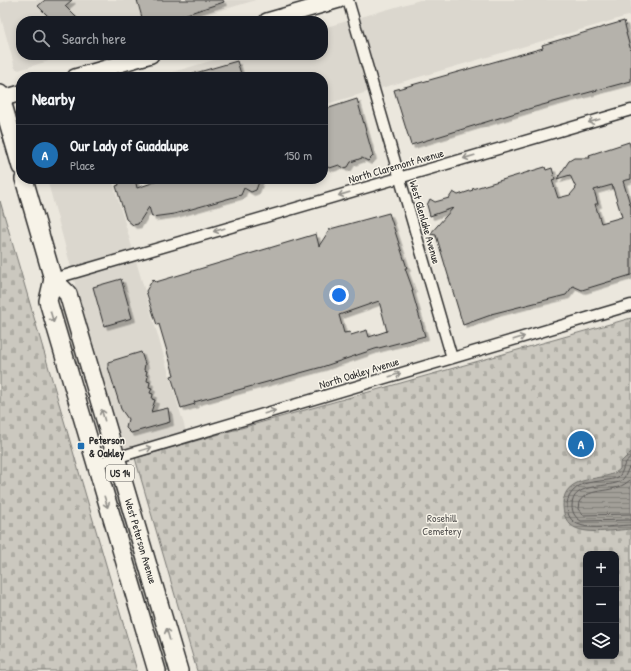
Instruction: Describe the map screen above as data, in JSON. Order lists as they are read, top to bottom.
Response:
{
  "streets": {
    "main road": ["US 14", "West Peterson Avenue"],
    "street": ["North Claremont Avenue", "West Glenlake Avenue", "North Oakley Avenue"]
  },
  "crossings": [
    ["North Claremont Avenue", "West Glenlake Avenue"],
    ["North Claremont Avenue", "West Peterson Avenue"],
    ["West Glenlake Avenue", "North Oakley Avenue"],
    ["North Oakley Avenue", "West Peterson Avenue"]
  ],
  "one_way": ["North Claremont Avenue", "North Oakley Avenue"],
  "parks": ["Rosehill Cemetery"],
  "places": {
    "transit": ["Peterson & Oakley"]
  },
  "page": {
    "search": "Search here",
    "heading": "Nearby",
    "list": [
      {
        "mark": "A",
        "name": "Our Lady of Guadalupe",
        "note": "Place",
        "value": "150 m"
      }
    ],
    "pins": "A",
    "map_buttons": ["+", "−"]
  }
}
